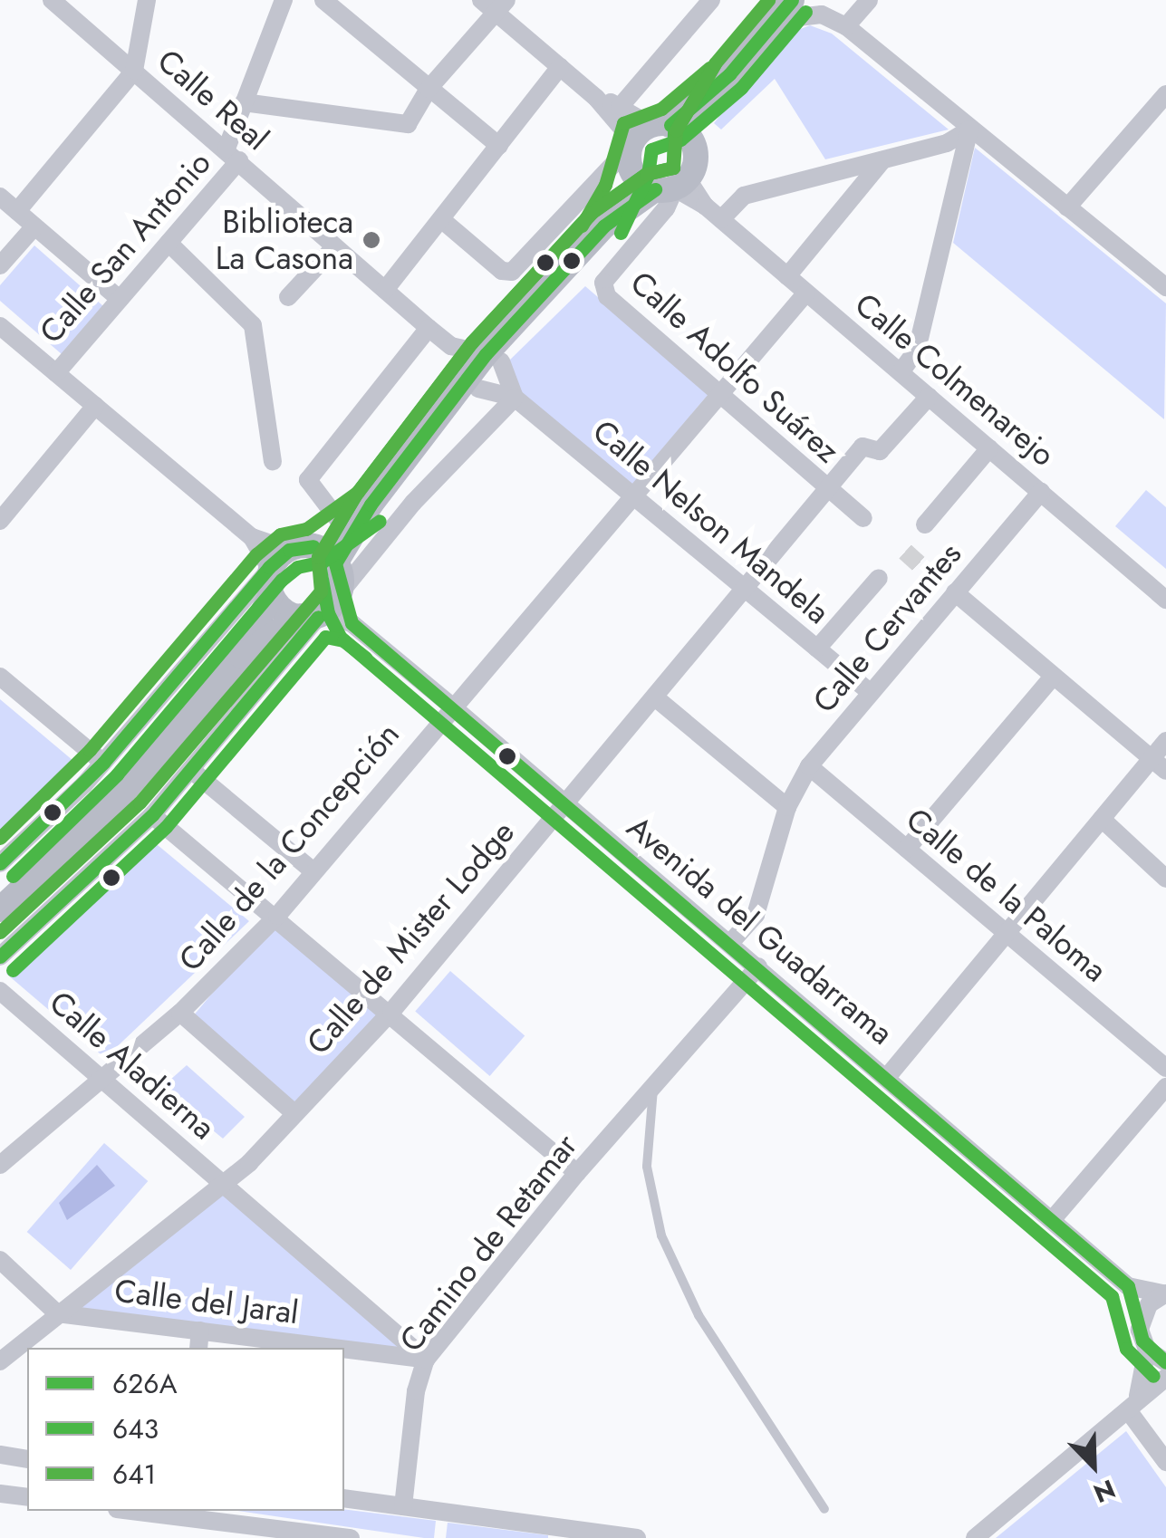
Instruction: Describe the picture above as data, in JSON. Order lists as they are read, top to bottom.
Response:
{
  "streets": {
    "street": [
      "Calle Real",
      "Calle San Antonio",
      "Calle Adolfo Suárez",
      "Calle Colmenarejo",
      "Calle Nelson Mandela",
      "Calle Cervantes",
      "Calle de la Concepción",
      "Calle de la Paloma",
      "Avenida del Guadarrama",
      "Calle de Mister Lodge",
      "Calle Aladierna",
      "Camino de Retamar",
      "Calle del Jaral"
    ]
  },
  "crossings": [
    ["Calle Real", "Calle San Antonio"],
    ["Calle Adolfo Suárez", "Calle Colmenarejo"],
    ["Calle Adolfo Suárez", "Calle de la Concepción"],
    ["Calle Adolfo Suárez", "Calle de Mister Lodge"],
    ["Calle Colmenarejo", "Calle Cervantes"],
    ["Calle Colmenarejo", "Calle de la Concepción"],
    ["Calle Colmenarejo", "Calle de Mister Lodge"],
    ["Calle Nelson Mandela", "Calle Cervantes"],
    ["Calle Nelson Mandela", "Calle de la Concepción"],
    ["Calle Nelson Mandela", "Calle de Mister Lodge"],
    ["Calle Cervantes", "Calle de la Paloma"],
    ["Calle Cervantes", "Avenida del Guadarrama"],
    ["Calle de la Concepción", "Avenida del Guadarrama"],
    ["Calle de la Concepción", "Calle Aladierna"],
    ["Avenida del Guadarrama", "Calle de Mister Lodge"],
    ["Avenida del Guadarrama", "Camino de Retamar"],
    ["Calle de Mister Lodge", "Calle Aladierna"],
    ["Calle de Mister Lodge", "Calle del Jaral"],
    ["Calle Aladierna", "Camino de Retamar"],
    ["Calle Aladierna", "Calle del Jaral"],
    ["Camino de Retamar", "Calle del Jaral"]
  ],
  "places": ["Biblioteca La Casona"],
  "lines": ["transit line 626A", "transit line 641", "transit line 643"],
  "legend": ["626A", "643", "641"],
  "north": "bottom right"
}
